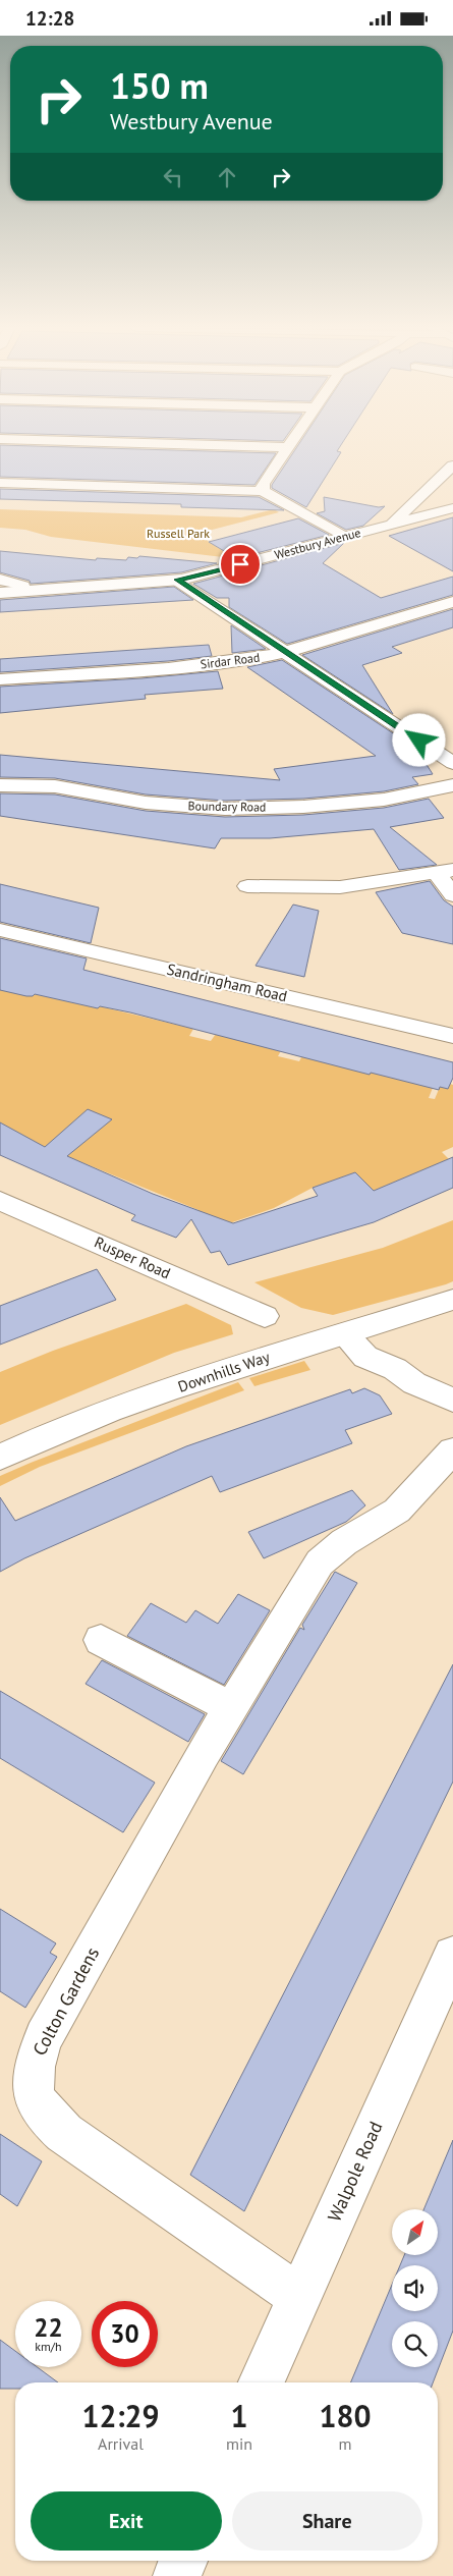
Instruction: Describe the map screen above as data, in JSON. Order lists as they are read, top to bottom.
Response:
{
  "streets": {
    "street": [
      "Westbury Avenue",
      "Sirdar Road",
      "Boundary Road",
      "Sandringham Road",
      "Rusper Road",
      "Downhills Way",
      "Colton Gardens",
      "Walpole Road"
    ]
  },
  "crossings": [
    ["Colton Gardens", "Walpole Road"]
  ],
  "parks": ["Russell Park"],
  "north": "top right",
  "page": {
    "status": "12:28",
    "turn": ["150 m", "Westbury Avenue"],
    "speed": "22 km/h",
    "limit": "30",
    "eta": [
      "12:29",
      "Arrival",
      "1",
      "min",
      "180",
      "m"
    ],
    "buttons": ["Exit", "Share"]
  }
}
